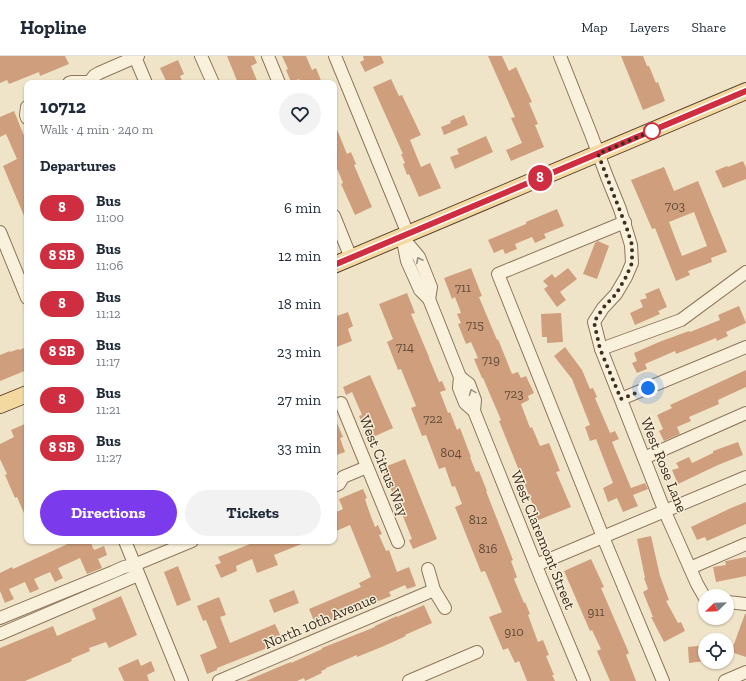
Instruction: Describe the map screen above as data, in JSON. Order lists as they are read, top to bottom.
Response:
{
  "streets": {
    "street": [
      "West Rose Lane",
      "West Citrus Way",
      "West Claremont Street",
      "North 10th Avenue"
    ]
  },
  "lines": ["bus line 8"],
  "house_numbers": [
    "703",
    "711",
    "715",
    "714",
    "719",
    "723",
    "722",
    "804",
    "812",
    "816",
    "911",
    "910"
  ],
  "north": "bottom left",
  "page": {
    "header": "Hopline",
    "nav": ["Map", "Layers", "Share"],
    "on_map": "8",
    "heading": [
      ["10712", "Walk · 4 min · 240 m"],
      "Departures"
    ],
    "list": [
      {
        "mark": "8",
        "name": "Bus",
        "note": "11:00",
        "value": "6 min"
      },
      {
        "mark": "8 SB",
        "name": "Bus",
        "note": "11:06",
        "value": "12 min"
      },
      {
        "mark": "8",
        "name": "Bus",
        "note": "11:12",
        "value": "18 min"
      },
      {
        "mark": "8 SB",
        "name": "Bus",
        "note": "11:17",
        "value": "23 min"
      },
      {
        "mark": "8",
        "name": "Bus",
        "note": "11:21",
        "value": "27 min"
      },
      {
        "mark": "8 SB",
        "name": "Bus",
        "note": "11:27",
        "value": "33 min"
      }
    ],
    "buttons": ["Directions", "Tickets"]
  }
}
